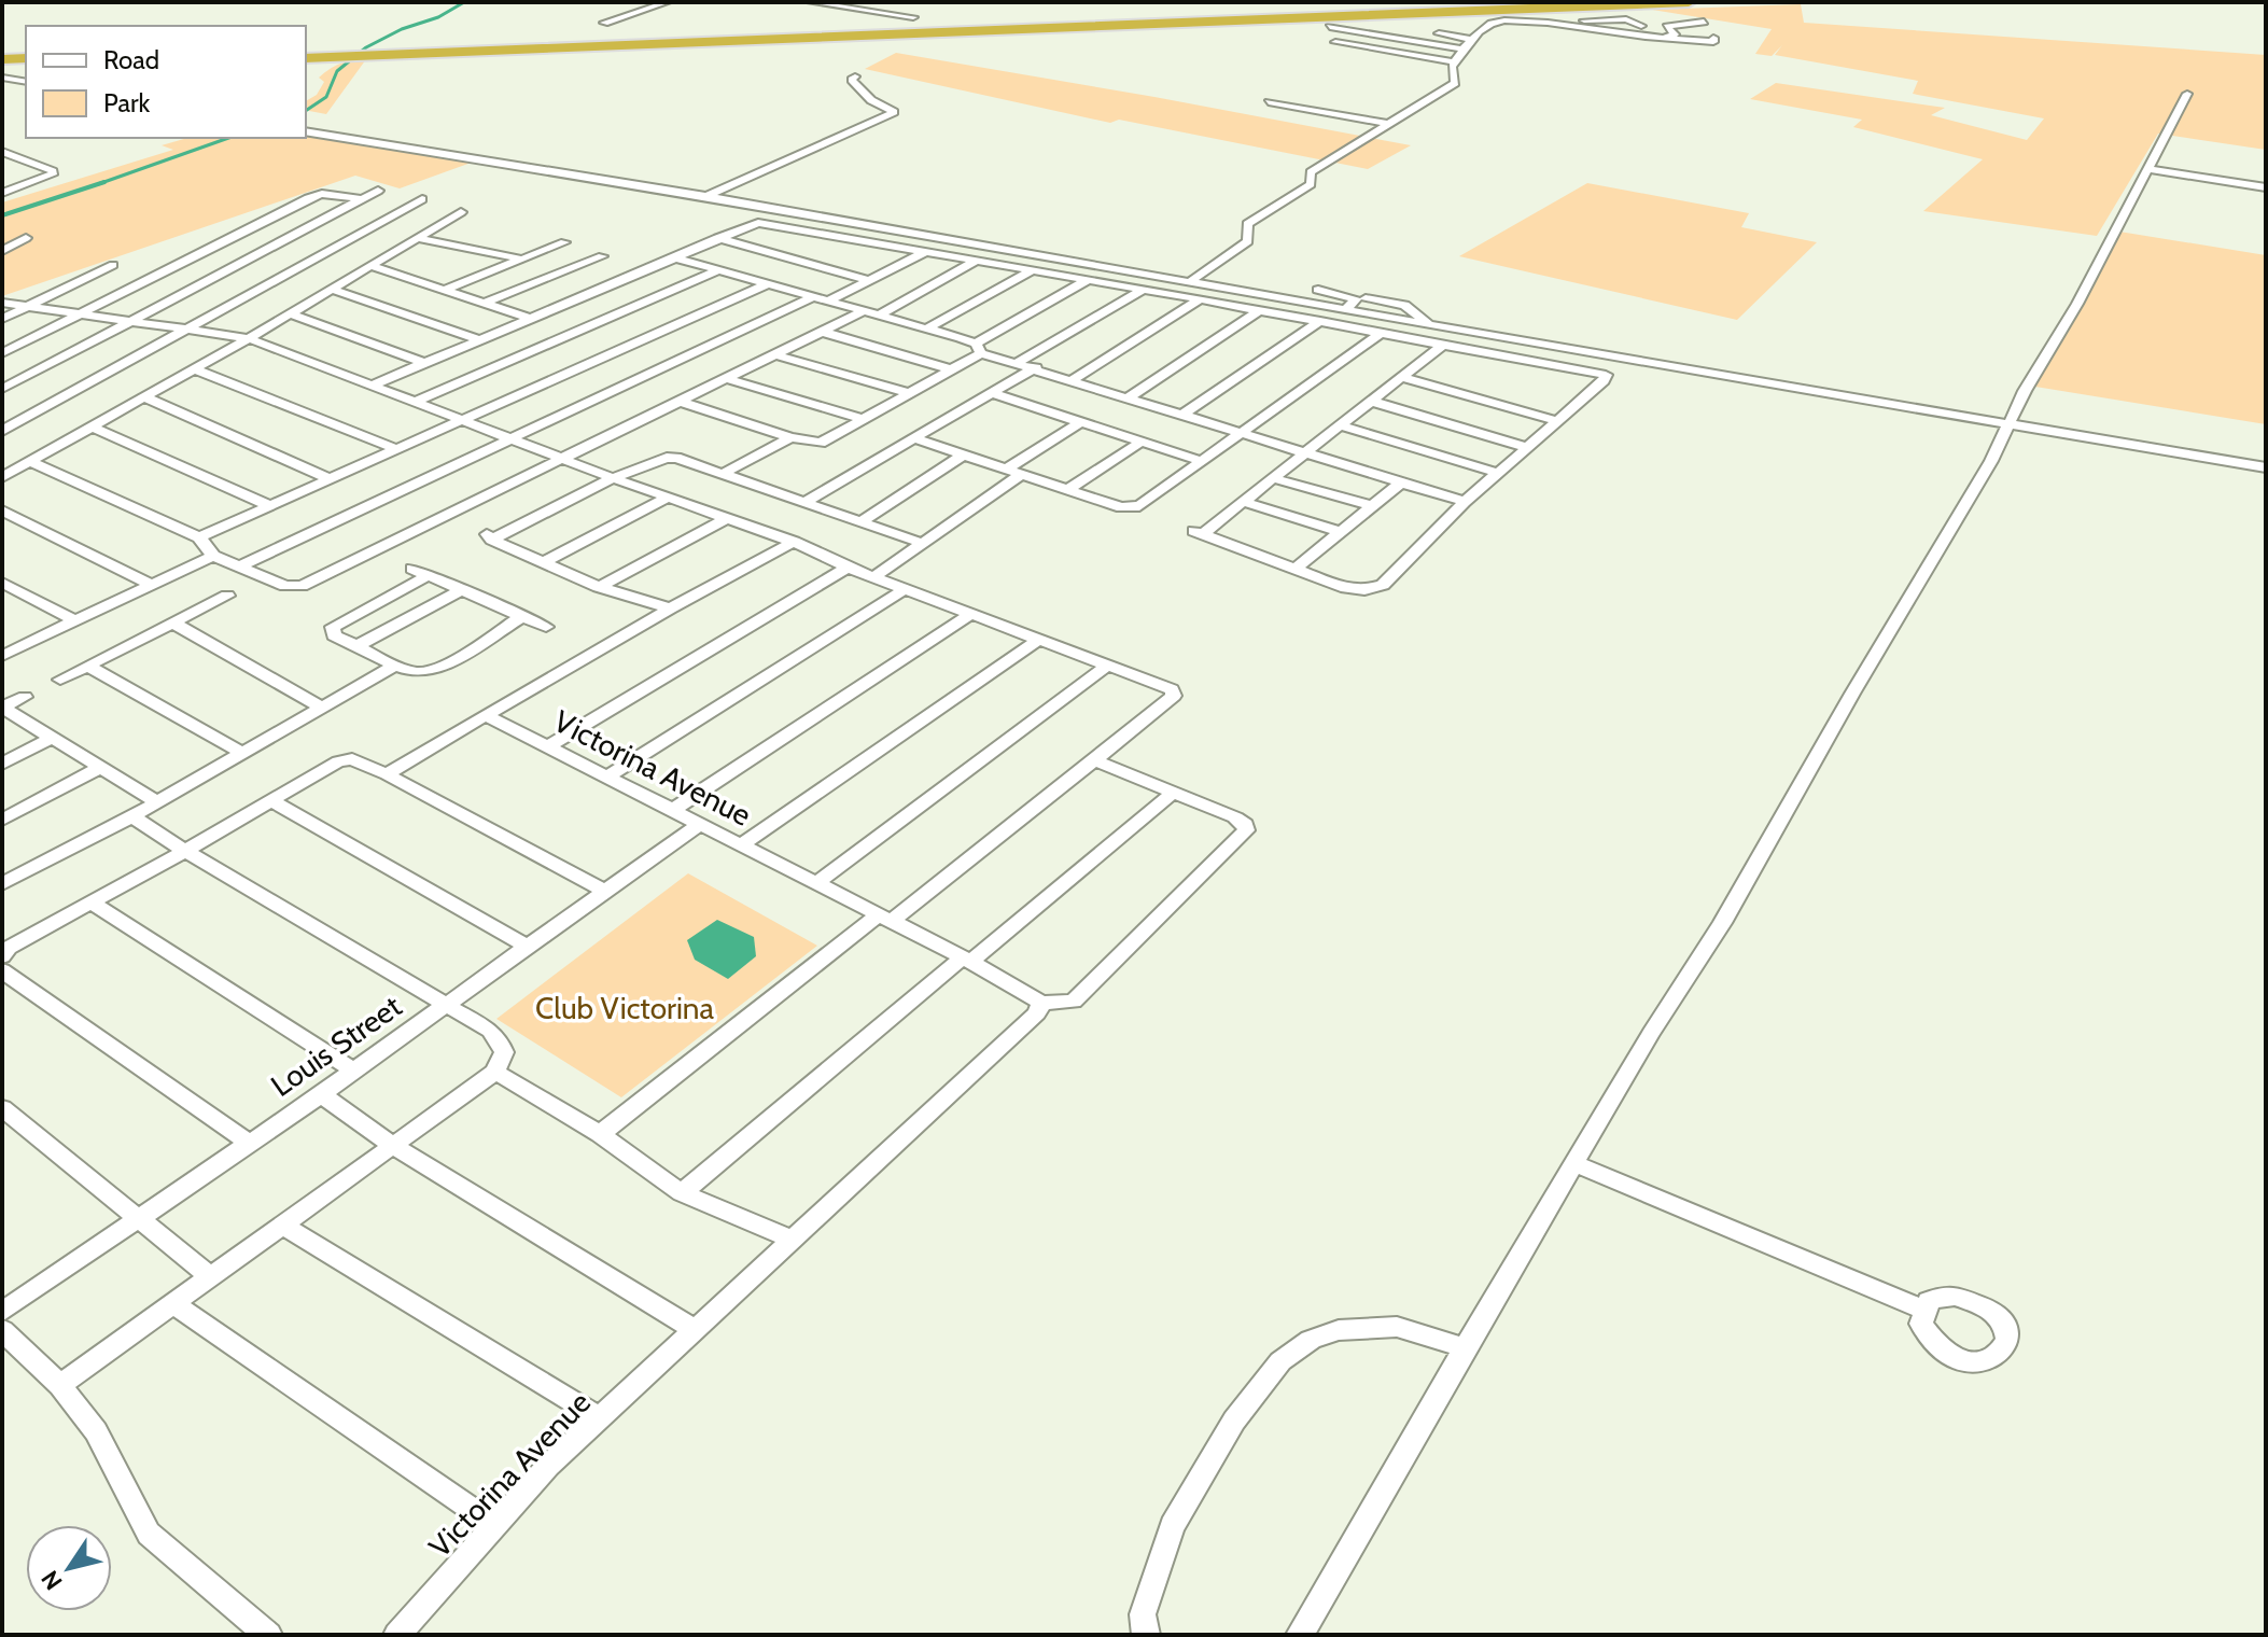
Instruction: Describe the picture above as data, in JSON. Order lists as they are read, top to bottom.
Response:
{
  "streets": {
    "street": ["Victorina Avenue", "Louis Street"]
  },
  "crossings": [
    ["Victorina Avenue", "Louis Street"]
  ],
  "parks": ["Club Victorina"],
  "legend": ["Road", "Park"],
  "north": "bottom left"
}
